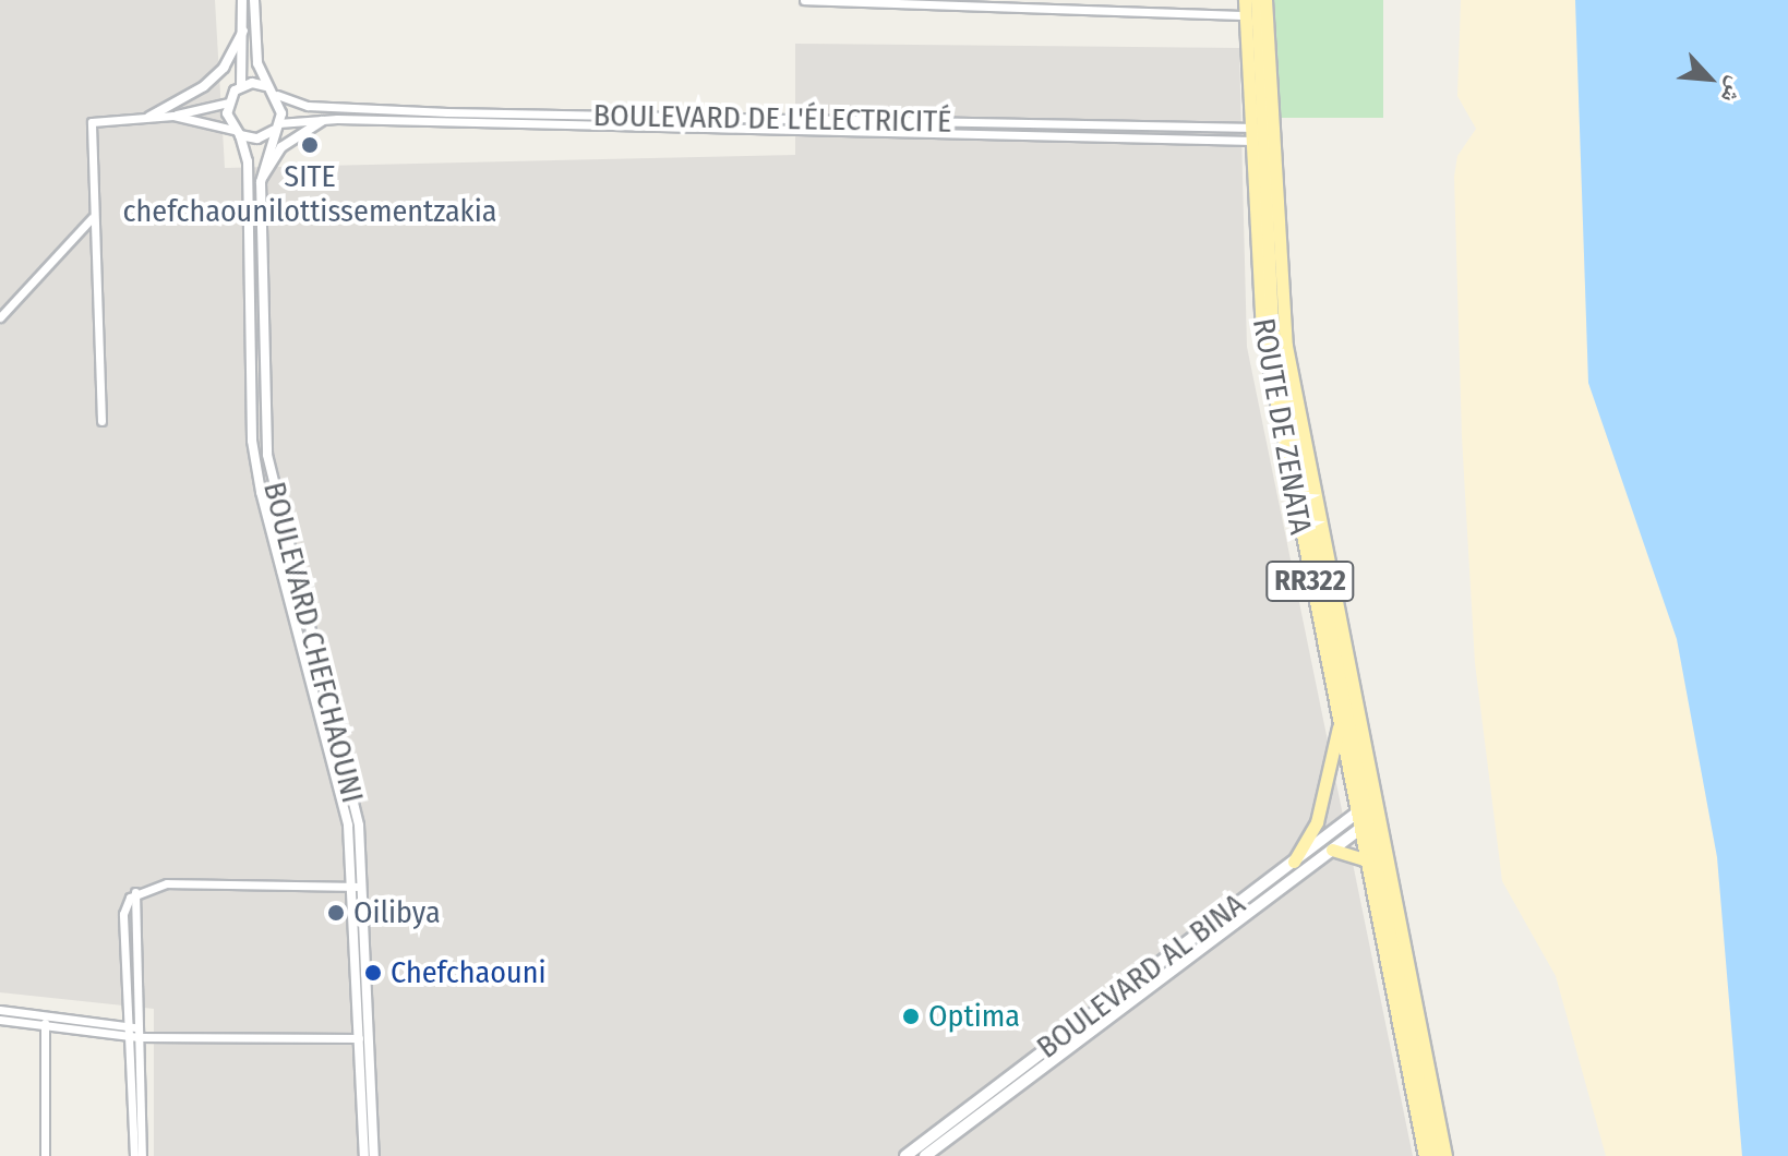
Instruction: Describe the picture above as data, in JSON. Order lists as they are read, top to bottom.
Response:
{
  "streets": {
    "main road": ["ROUTE DE ZENATA", "RR322", "BOULEVARD AL BINA"],
    "street": ["BOULEVARD DE L'ÉLECTRICITÉ", "BOULEVARD CHEFCHAOUNI"]
  },
  "crossings": [
    ["BOULEVARD DE L'ÉLECTRICITÉ", "ROUTE DE ZENATA"],
    ["BOULEVARD DE L'ÉLECTRICITÉ", "BOULEVARD CHEFCHAOUNI"],
    ["ROUTE DE ZENATA", "BOULEVARD AL BINA"]
  ],
  "places": [
    "SITE chefchaounilottissementzakia",
    "Oilibya",
    "Chefchaouni",
    "Optima"
  ],
  "north": "bottom right"
}
